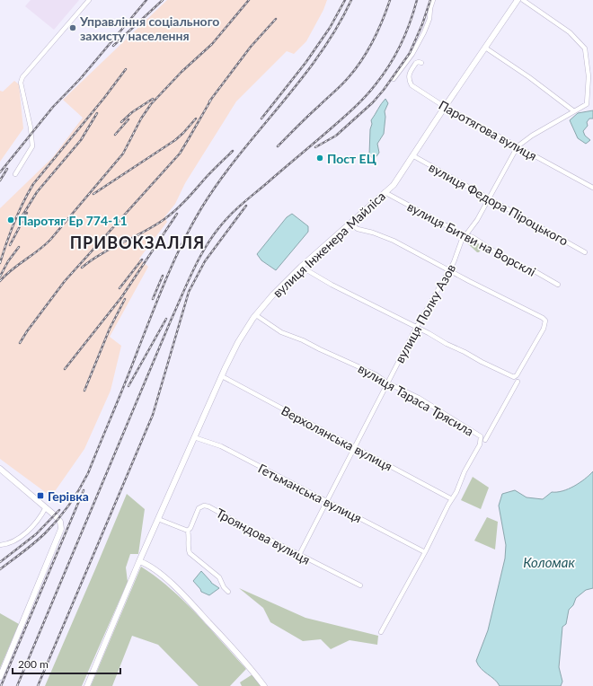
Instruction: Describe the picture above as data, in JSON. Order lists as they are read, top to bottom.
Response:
{
  "streets": {
    "street": [
      "Паротягова вулиця",
      "вулиця Федора Піроцького",
      "вулиця Битви на Ворсклі",
      "вулиця Інженера Майліса",
      "вулиця Полку Азов",
      "вулиця Тараса Трясила",
      "Верхолянська вулиця",
      "Гетьманська вулиця",
      "Трояндова вулиця"
    ]
  },
  "crossings": [
    ["Паротягова вулиця", "вулиця Інженера Майліса"],
    ["Паротягова вулиця", "вулиця Полку Азов"],
    ["вулиця Федора Піроцького", "вулиця Інженера Майліса"],
    ["вулиця Федора Піроцького", "вулиця Полку Азов"],
    ["вулиця Битви на Ворсклі", "вулиця Інженера Майліса"],
    ["вулиця Битви на Ворсклі", "вулиця Полку Азов"],
    ["вулиця Інженера Майліса", "вулиця Тараса Трясила"],
    ["вулиця Інженера Майліса", "Верхолянська вулиця"],
    ["вулиця Інженера Майліса", "Гетьманська вулиця"],
    ["вулиця Полку Азов", "вулиця Тараса Трясила"],
    ["вулиця Полку Азов", "Верхолянська вулиця"],
    ["вулиця Полку Азов", "Гетьманська вулиця"],
    ["вулиця Полку Азов", "Трояндова вулиця"],
    ["вулиця Тараса Трясила", "Верхолянська вулиця"]
  ],
  "districts": ["ПРИВОКЗАЛЛЯ"],
  "water": ["Коломак"],
  "places": {
    "other": ["Управління соціального захисту населення", "Пост ЕЦ", "Паротяг Ер 774-11"],
    "transit": ["Герівка"]
  },
  "scale_bar": "200 m"
}
